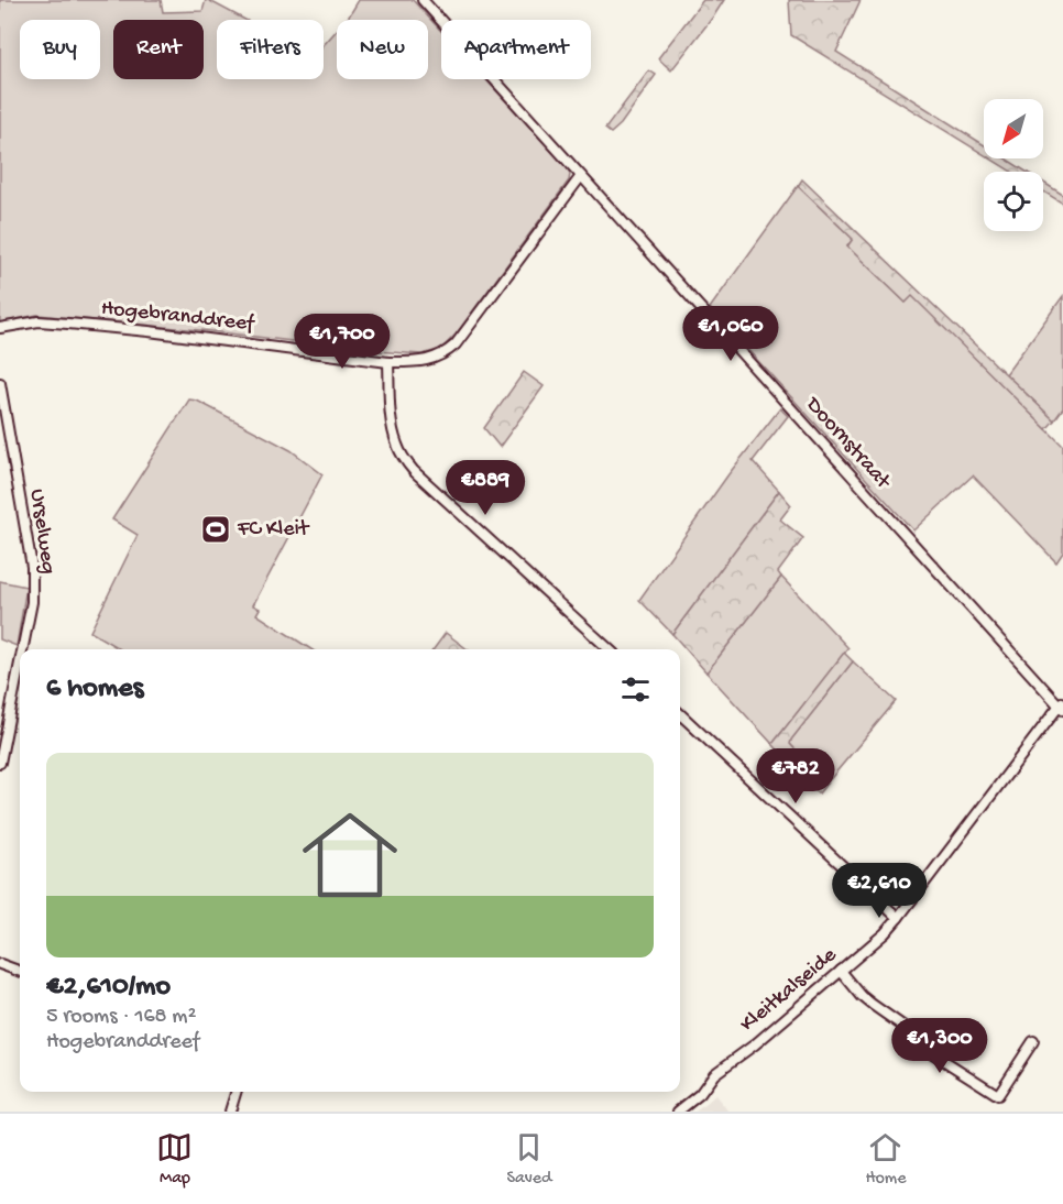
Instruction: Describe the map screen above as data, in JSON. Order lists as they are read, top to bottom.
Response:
{
  "streets": {
    "street": [
      "Hogebranddreef",
      "Doornstraat",
      "Urselweg",
      "Kleitkalseide"
    ]
  },
  "crossings": [
    ["Hogebranddreef", "Doornstraat"],
    ["Doornstraat", "Kleitkalseide"]
  ],
  "places": {
    "sports": ["FC Kleit"]
  },
  "north": "bottom left",
  "page": {
    "chip": [
      "Buy",
      "Rent",
      "Filters",
      "New",
      "Apartment"
    ],
    "price": [
      "€1,060",
      "€1,700",
      "€889",
      "€782",
      "€2,610",
      "€1,300"
    ],
    "heading": "6 homes",
    "list": [
      {
        "name": "€2,610/mo",
        "note": "5 rooms · 168 m² · Hogebranddreef"
      }
    ],
    "tabs": ["Map", "Saved", "Home"]
  }
}
